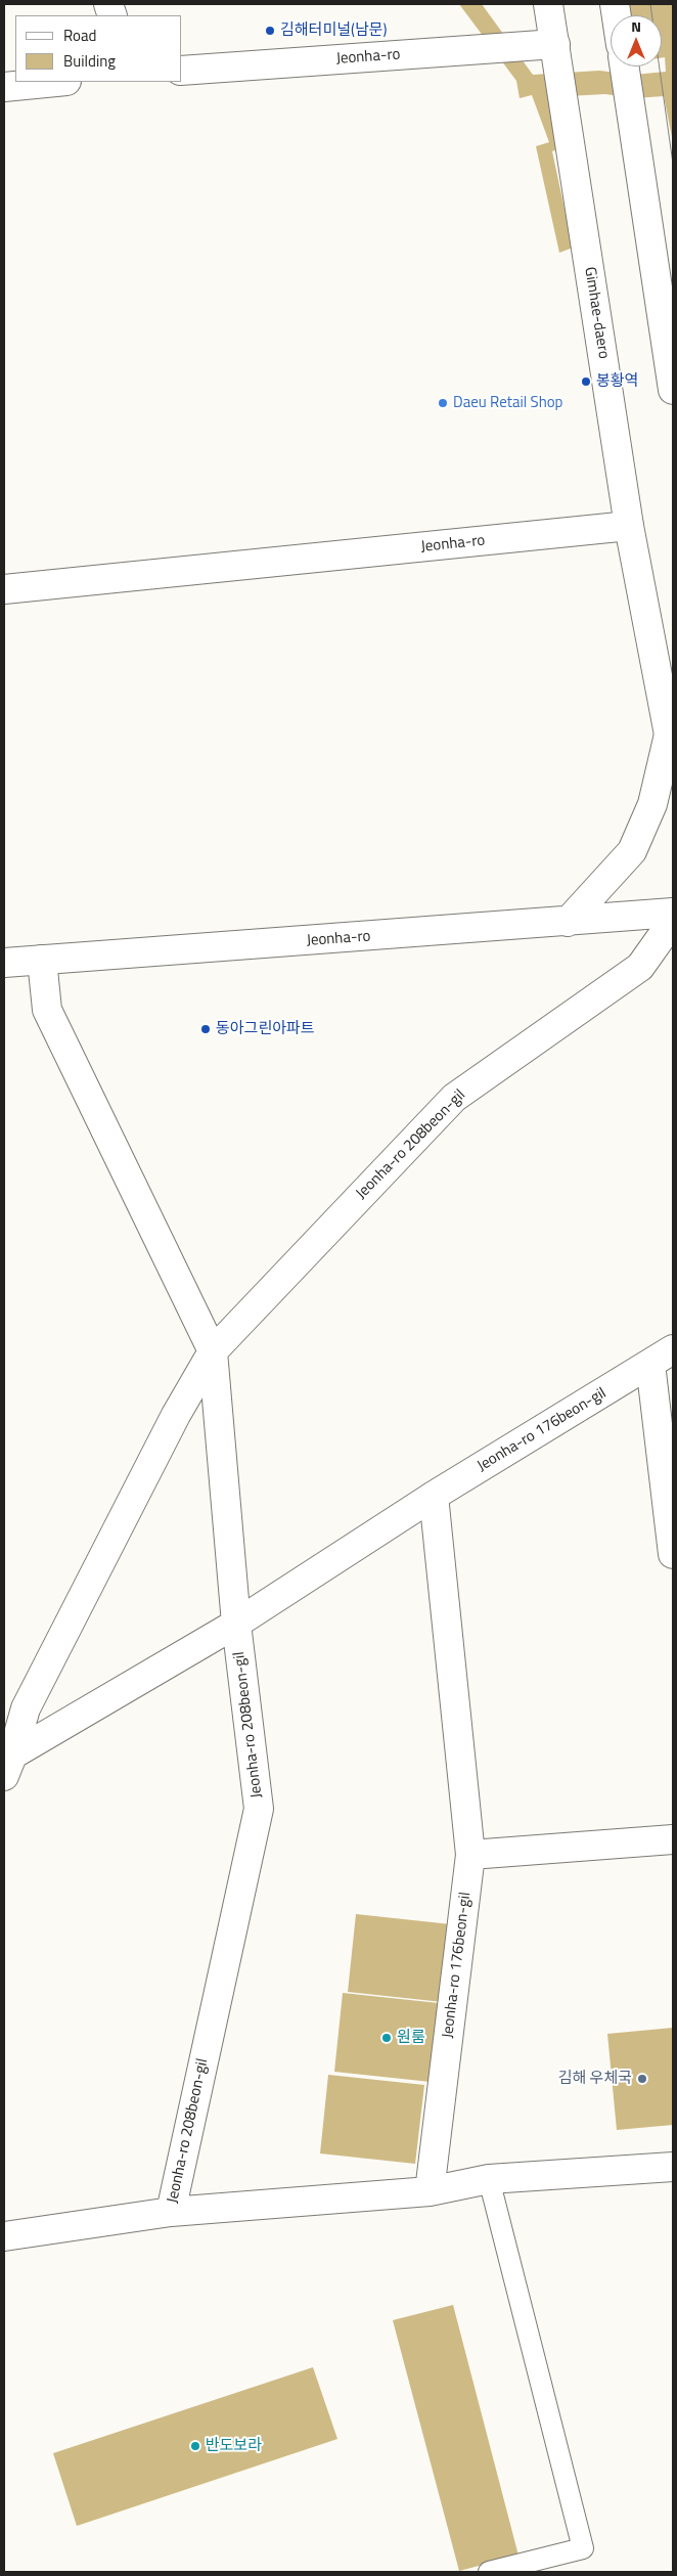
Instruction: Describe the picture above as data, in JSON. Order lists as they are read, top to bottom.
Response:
{
  "streets": {
    "street": [
      "Jeonha-ro",
      "Gimhae-daero",
      "Jeonha-ro 208beon-gil",
      "Jeonha-ro 176beon-gil"
    ]
  },
  "crossings": [
    ["Jeonha-ro", "Gimhae-daero"],
    ["Jeonha-ro 208beon-gil", "Jeonha-ro 176beon-gil"]
  ],
  "places": [
    "김해터미널(남문)",
    "봉황역",
    "Daeu Retail Shop",
    "동아그린아파트",
    "원룸",
    "김해 우체국",
    "반도보라"
  ],
  "legend": ["Road", "Building"],
  "north": "top"
}
